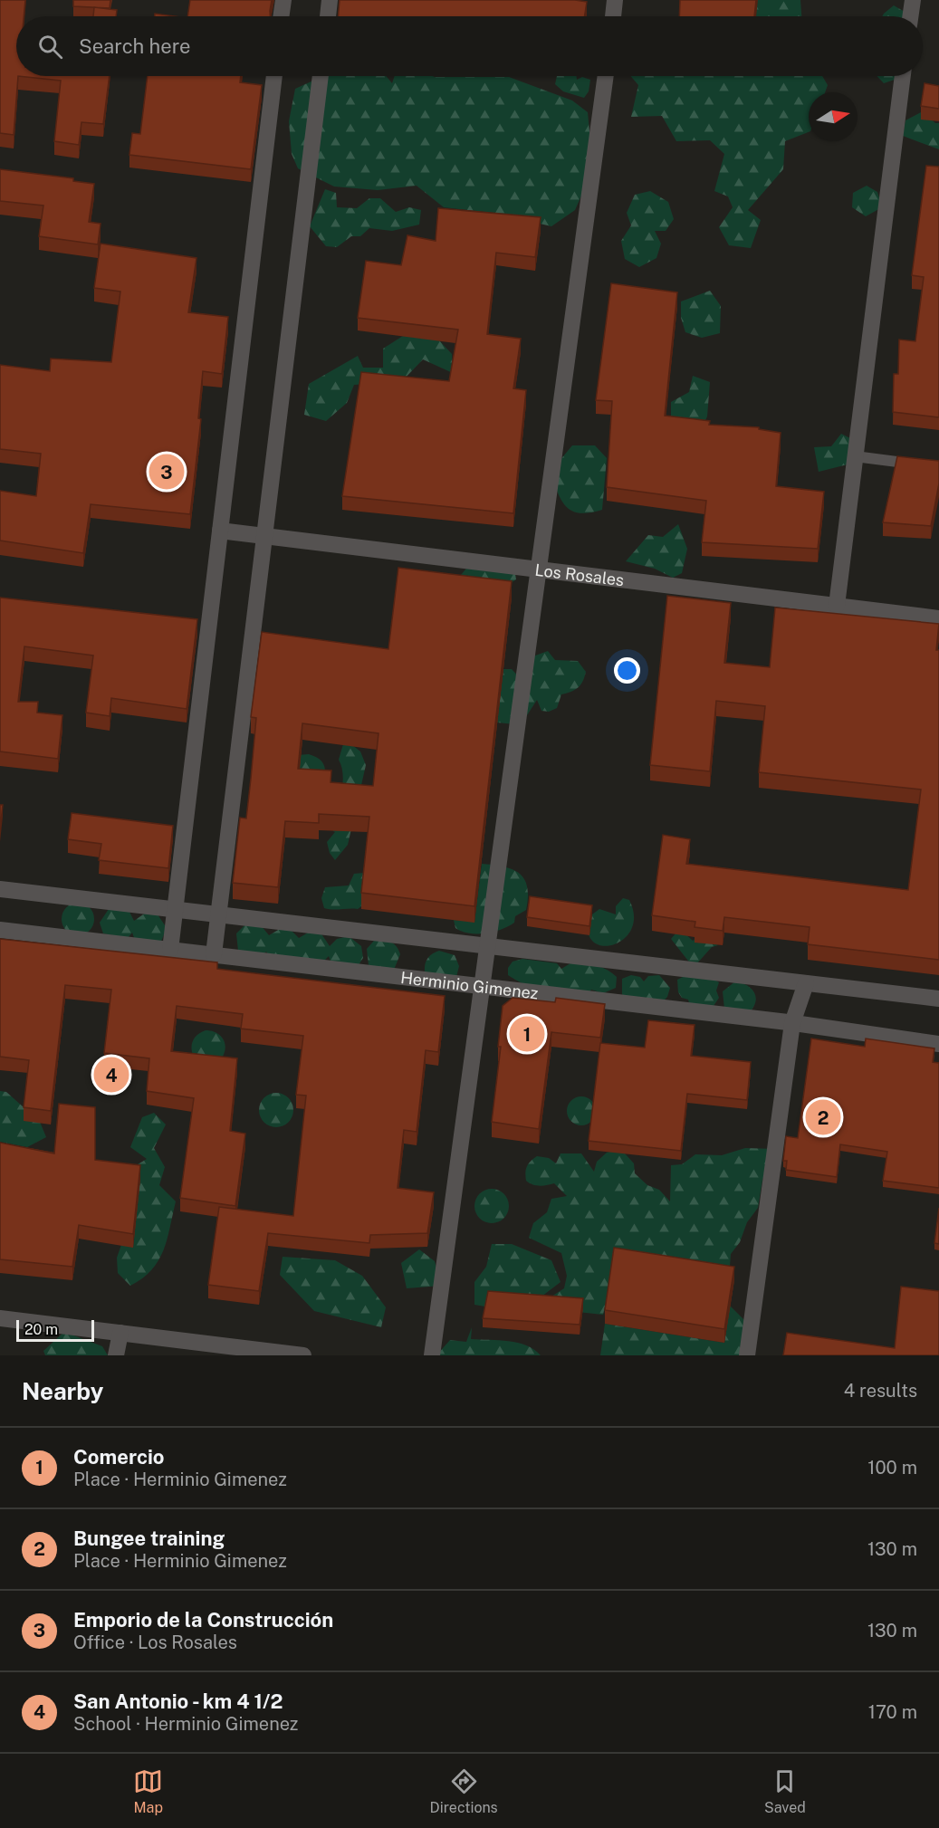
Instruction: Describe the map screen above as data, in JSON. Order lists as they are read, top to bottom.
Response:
{
  "streets": {
    "street": ["Los Rosales", "Herminio Gimenez"]
  },
  "scale_bar": "20 m",
  "north": "right",
  "page": {
    "search": "Search here",
    "pins": [
      "3",
      "1",
      "4",
      "2"
    ],
    "scale": "20 m",
    "heading": ["Nearby", "4 results"],
    "list": [
      {
        "mark": "1",
        "name": "Comercio",
        "note": "Place · Herminio Gimenez",
        "value": "100 m"
      },
      {
        "mark": "2",
        "name": "Bungee training",
        "note": "Place · Herminio Gimenez",
        "value": "130 m"
      },
      {
        "mark": "3",
        "name": "Emporio de la Construcción",
        "note": "Office · Los Rosales",
        "value": "130 m"
      },
      {
        "mark": "4",
        "name": "San Antonio - km 4 1/2",
        "note": "School · Herminio Gimenez",
        "value": "170 m"
      }
    ],
    "nav": ["Map", "Directions", "Saved"]
  }
}
